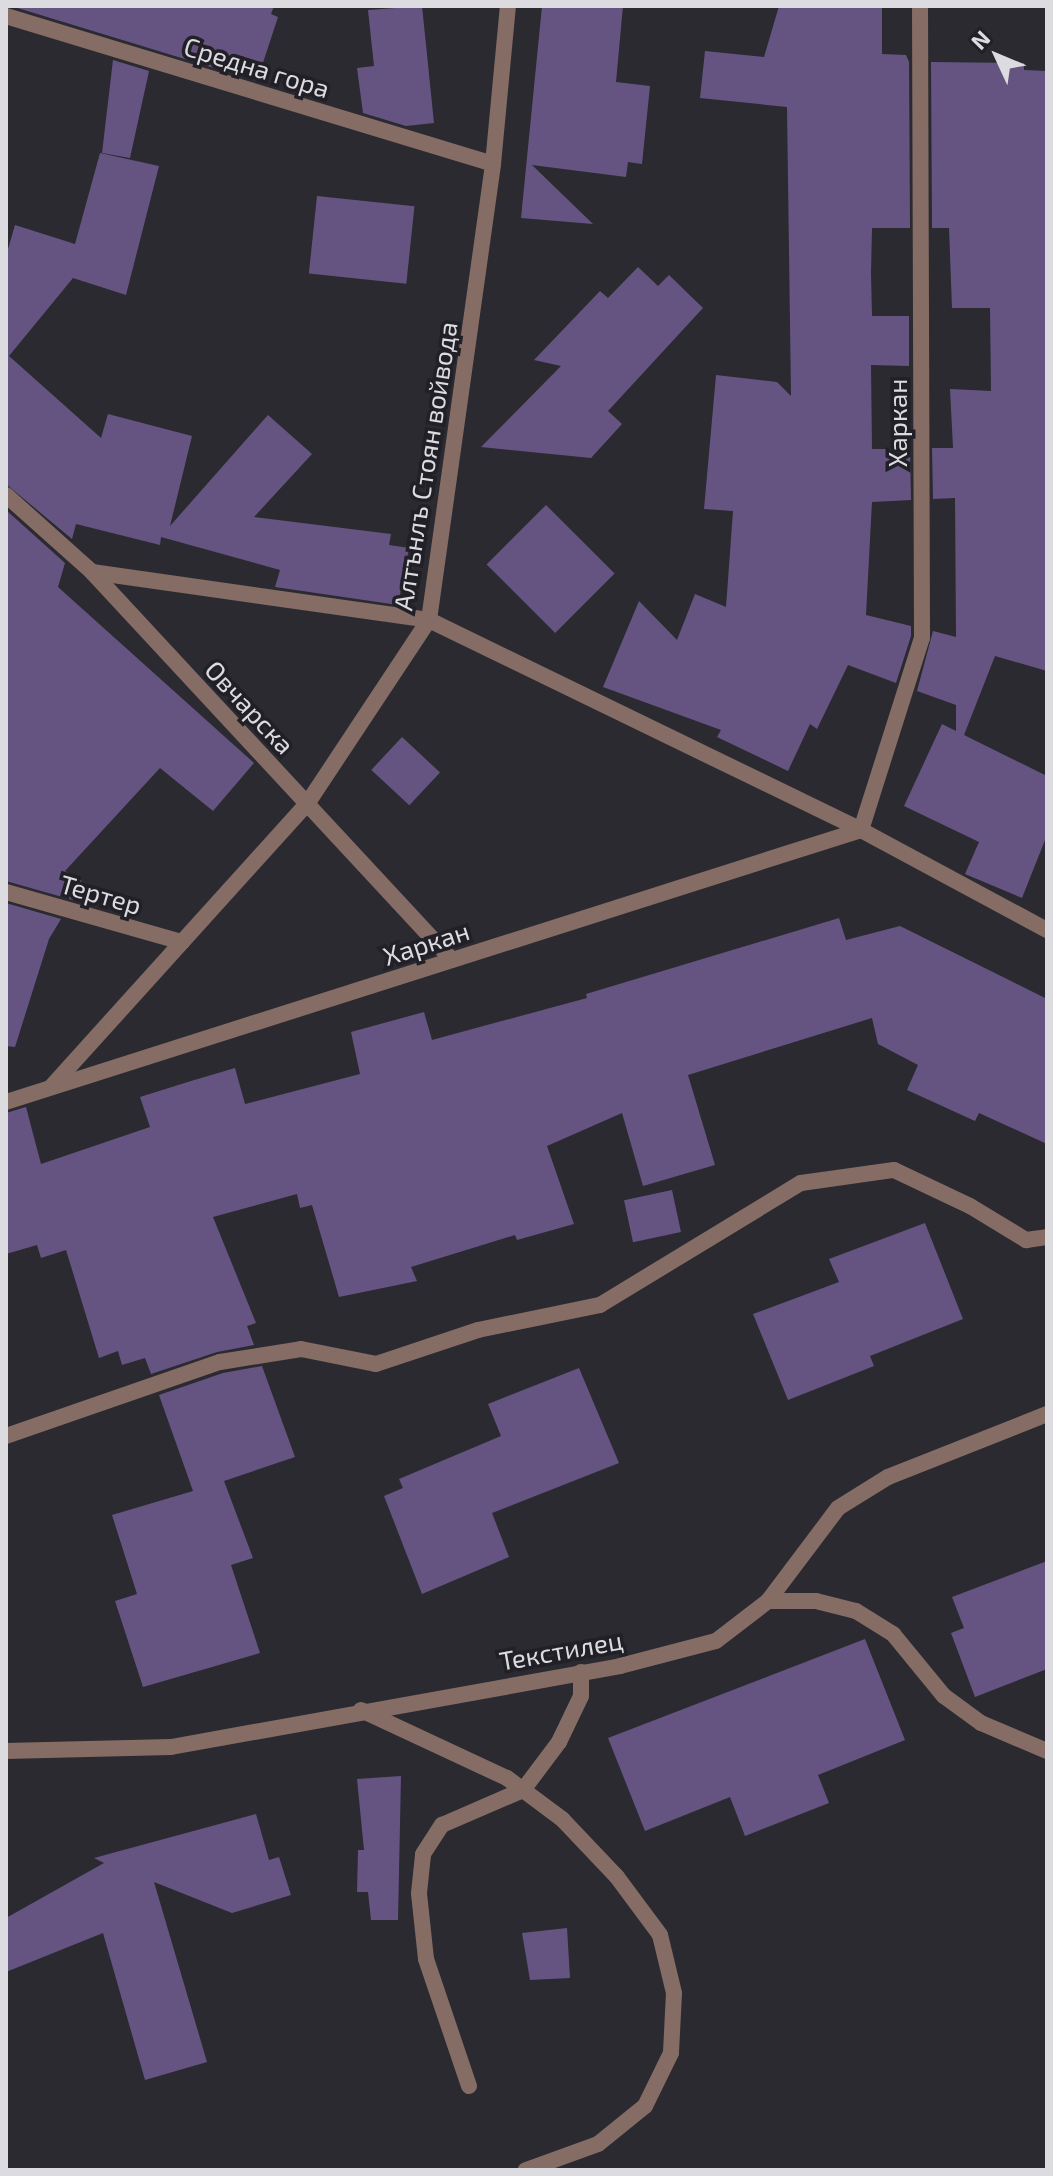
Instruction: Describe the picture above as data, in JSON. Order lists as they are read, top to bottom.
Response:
{
  "streets": {
    "street": [
      "Средна гора",
      "Харкан",
      "Алтънлъ Стоян войвода",
      "Овчарска",
      "Тертер",
      "Текстилец"
    ]
  },
  "crossings": [
    ["Средна гора", "Алтънлъ Стоян войвода"],
    ["Харкан", "Алтънлъ Стоян войвода"],
    ["Харкан", "Овчарска"],
    ["Алтънлъ Стоян войвода", "Овчарска"],
    ["Алтънлъ Стоян войвода", "Тертер"]
  ],
  "north": "top left"
}
